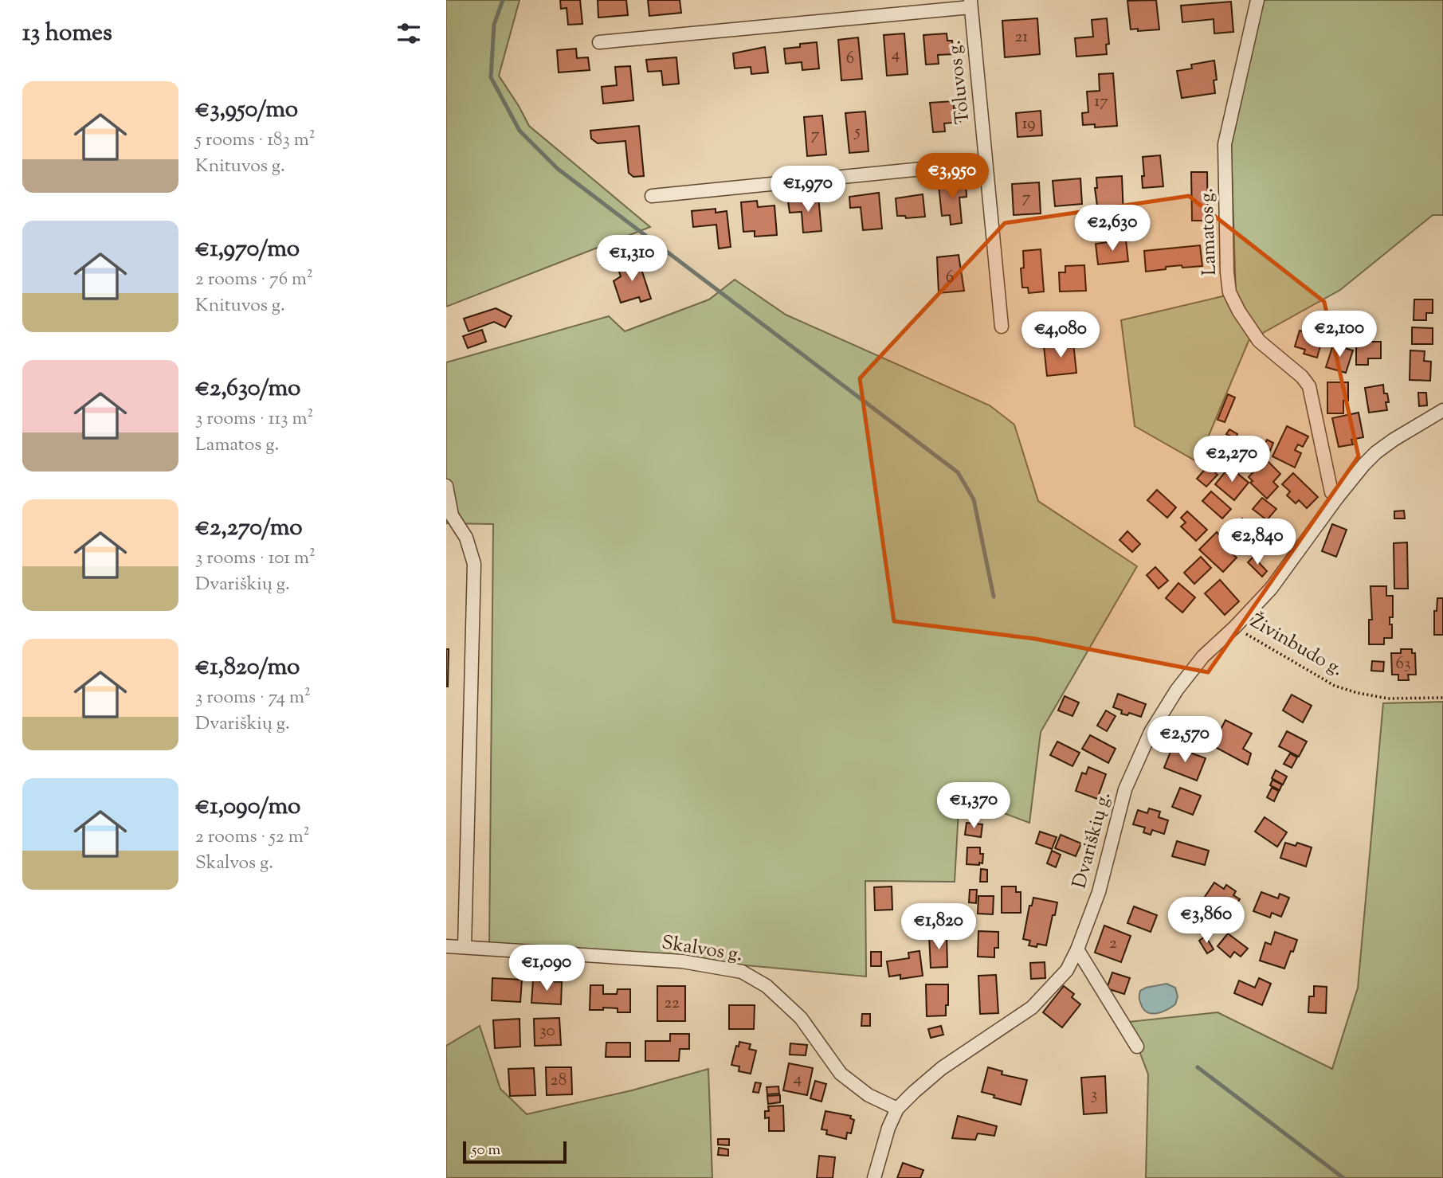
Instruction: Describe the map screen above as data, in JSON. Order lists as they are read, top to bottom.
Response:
{
  "streets": {
    "street": [
      "Toluvos g.",
      "Lamatos g.",
      "Dvariškių g.",
      "Skalvos g."
    ],
    "path": ["Živinbudo g."]
  },
  "crossings": [
    ["Lamatos g.", "Dvariškių g."],
    ["Živinbudo g.", "Dvariškių g."],
    ["Dvariškių g.", "Skalvos g."]
  ],
  "house_numbers": [
    "21",
    "4",
    "6",
    "17",
    "19",
    "5",
    "7",
    "7",
    "6",
    "63",
    "2",
    "22",
    "30",
    "4",
    "28",
    "3"
  ],
  "scale_bar": "50 m",
  "page": {
    "heading": "13 homes",
    "list": [
      {
        "name": "€3,950/mo",
        "note": "5 rooms · 183 m² · Knituvos g."
      },
      {
        "name": "€1,970/mo",
        "note": "2 rooms · 76 m² · Knituvos g."
      },
      {
        "name": "€2,630/mo",
        "note": "3 rooms · 113 m² · Lamatos g."
      },
      {
        "name": "€2,270/mo",
        "note": "3 rooms · 101 m² · Dvariškių g."
      },
      {
        "name": "€1,820/mo",
        "note": "3 rooms · 74 m² · Dvariškių g."
      },
      {
        "name": "€1,090/mo",
        "note": "2 rooms · 52 m² · Skalvos g."
      }
    ],
    "price": [
      "€3,950",
      "€1,970",
      "€2,630",
      "€1,310",
      "€2,100",
      "€4,080",
      "€2,270",
      "€2,840",
      "€2,570",
      "€1,370",
      "€3,860",
      "€1,820",
      "€1,090"
    ],
    "scale": "50 m"
  }
}
